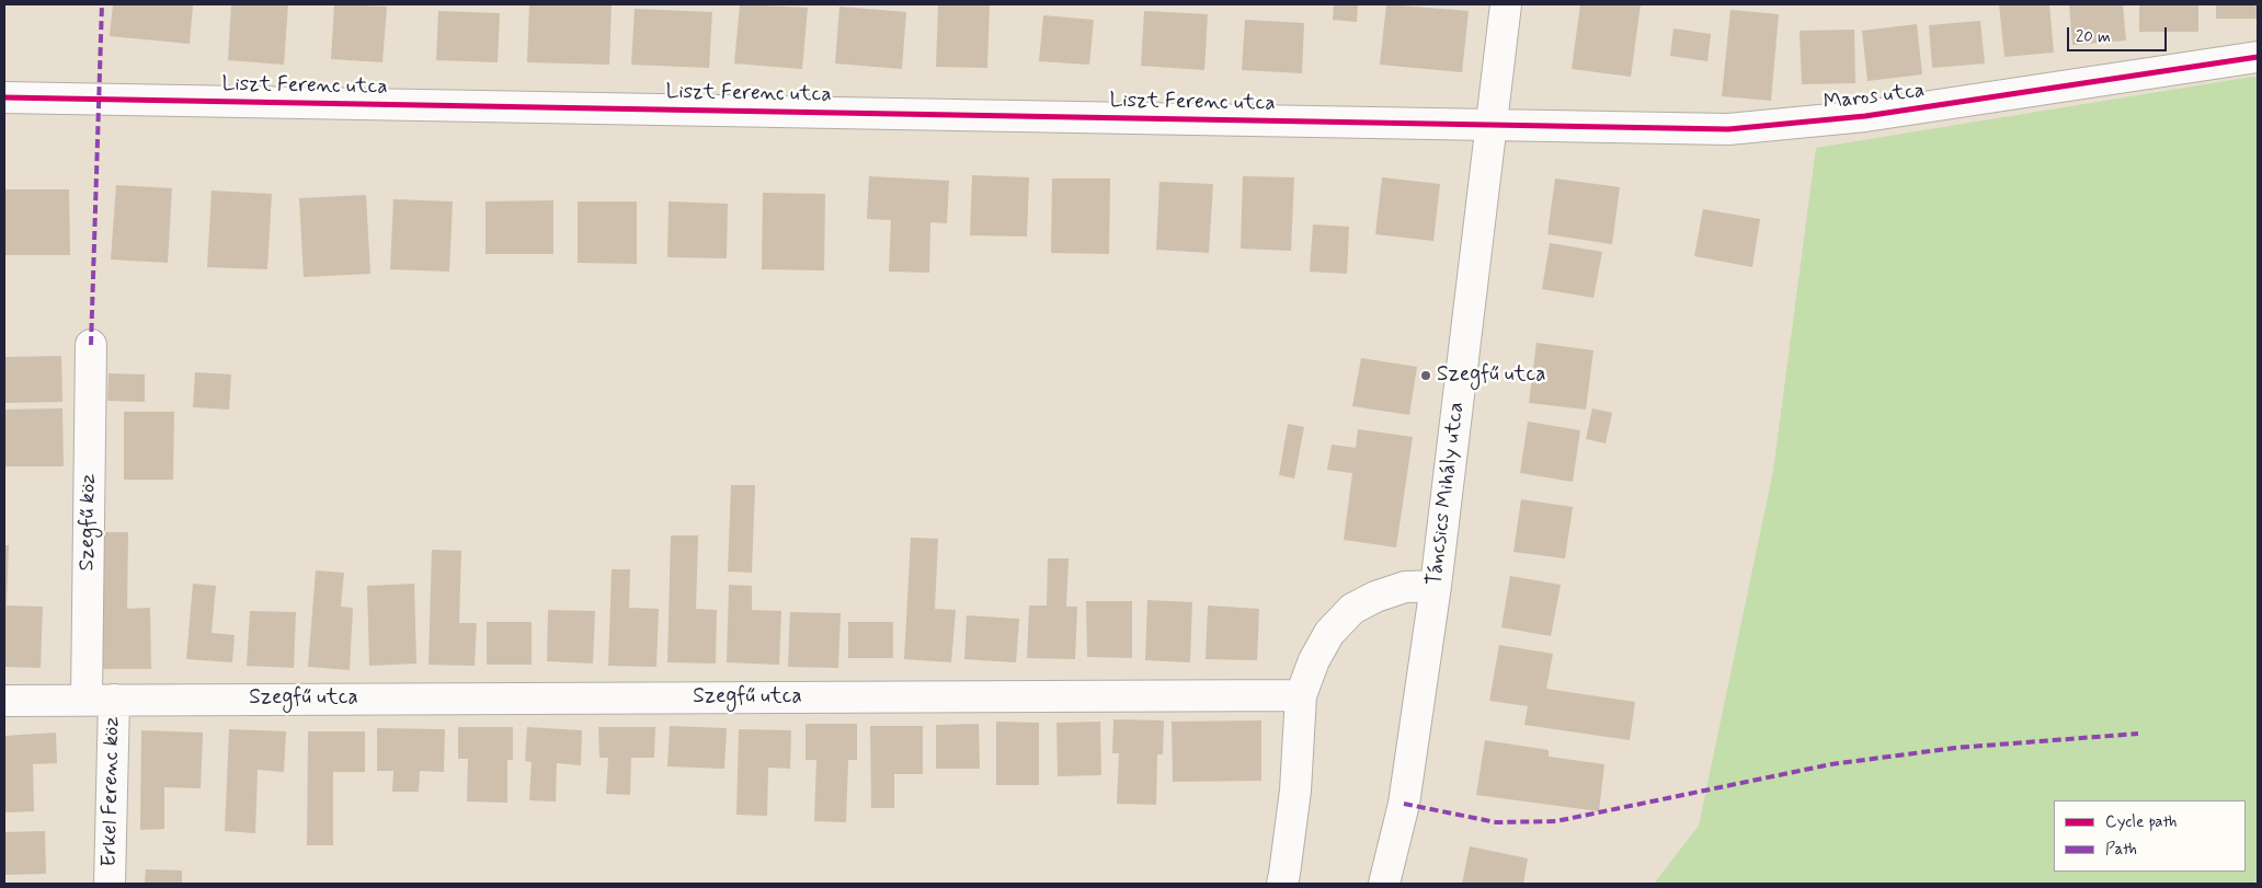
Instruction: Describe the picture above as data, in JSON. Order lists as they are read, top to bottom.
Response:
{
  "streets": {
    "street": [
      "Liszt Ferenc utca",
      "Maros utca",
      "Táncsics Mihály utca",
      "Szegfű köz",
      "Szegfű utca",
      "Erkel Ferenc köz"
    ]
  },
  "crossings": [
    ["Liszt Ferenc utca", "Maros utca"],
    ["Liszt Ferenc utca", "Táncsics Mihály utca"],
    ["Maros utca", "Táncsics Mihály utca"],
    ["Szegfű köz", "Szegfű utca"],
    ["Szegfű köz", "Erkel Ferenc köz"],
    ["Szegfű utca", "Erkel Ferenc köz"]
  ],
  "places": ["Szegfű utca"],
  "legend": ["Cycle path", "Path"],
  "scale_bar": "20 m"
}
